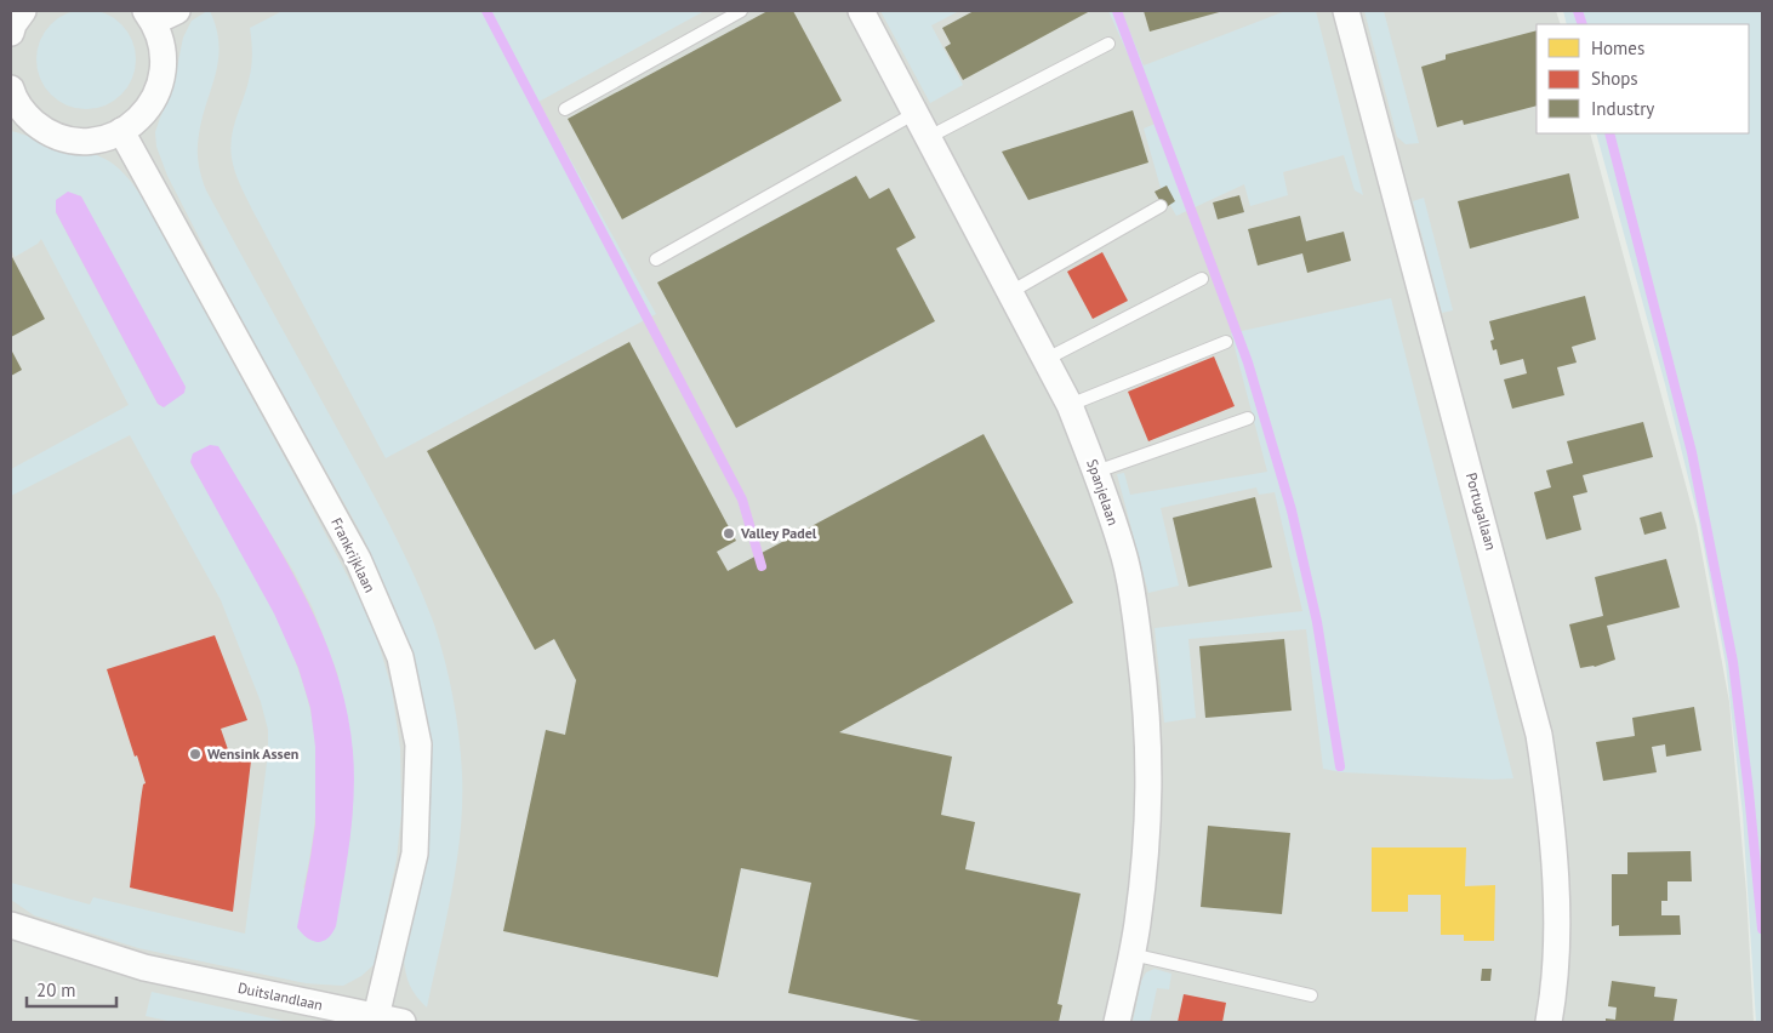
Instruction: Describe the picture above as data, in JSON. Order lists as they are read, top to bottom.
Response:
{
  "streets": {
    "street": [
      "Spanjelaan",
      "Portugallaan",
      "Frankrijklaan",
      "Duitslandlaan"
    ]
  },
  "crossings": [
    ["Frankrijklaan", "Duitslandlaan"]
  ],
  "places": ["Valley Padel", "Wensink Assen"],
  "legend": ["Homes", "Shops", "Industry"],
  "scale_bar": "20 m"
}
